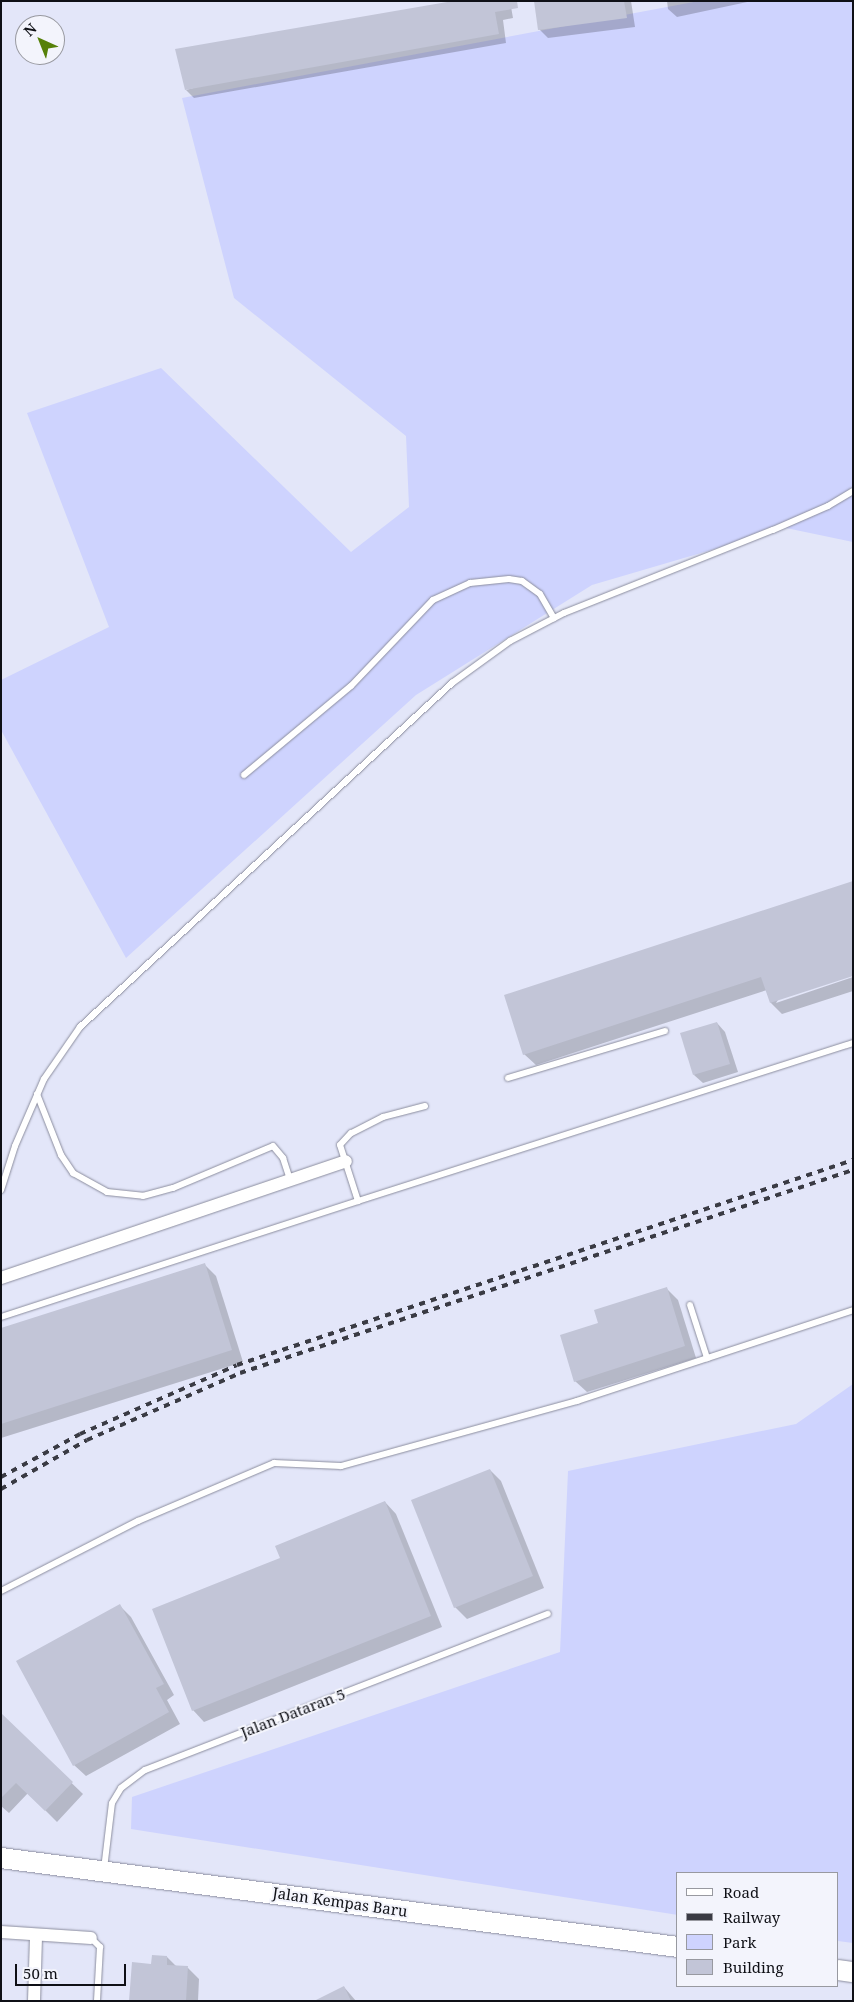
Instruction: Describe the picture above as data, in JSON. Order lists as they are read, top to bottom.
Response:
{
  "streets": {
    "main road": ["Jalan Kempas Baru"],
    "lane": ["Jalan Dataran 5"]
  },
  "crossings": [
    ["Jalan Dataran 5", "Jalan Kempas Baru"]
  ],
  "legend": [
    "Road",
    "Railway",
    "Park",
    "Building"
  ],
  "scale_bar": "50 m",
  "north": "top left"
}
